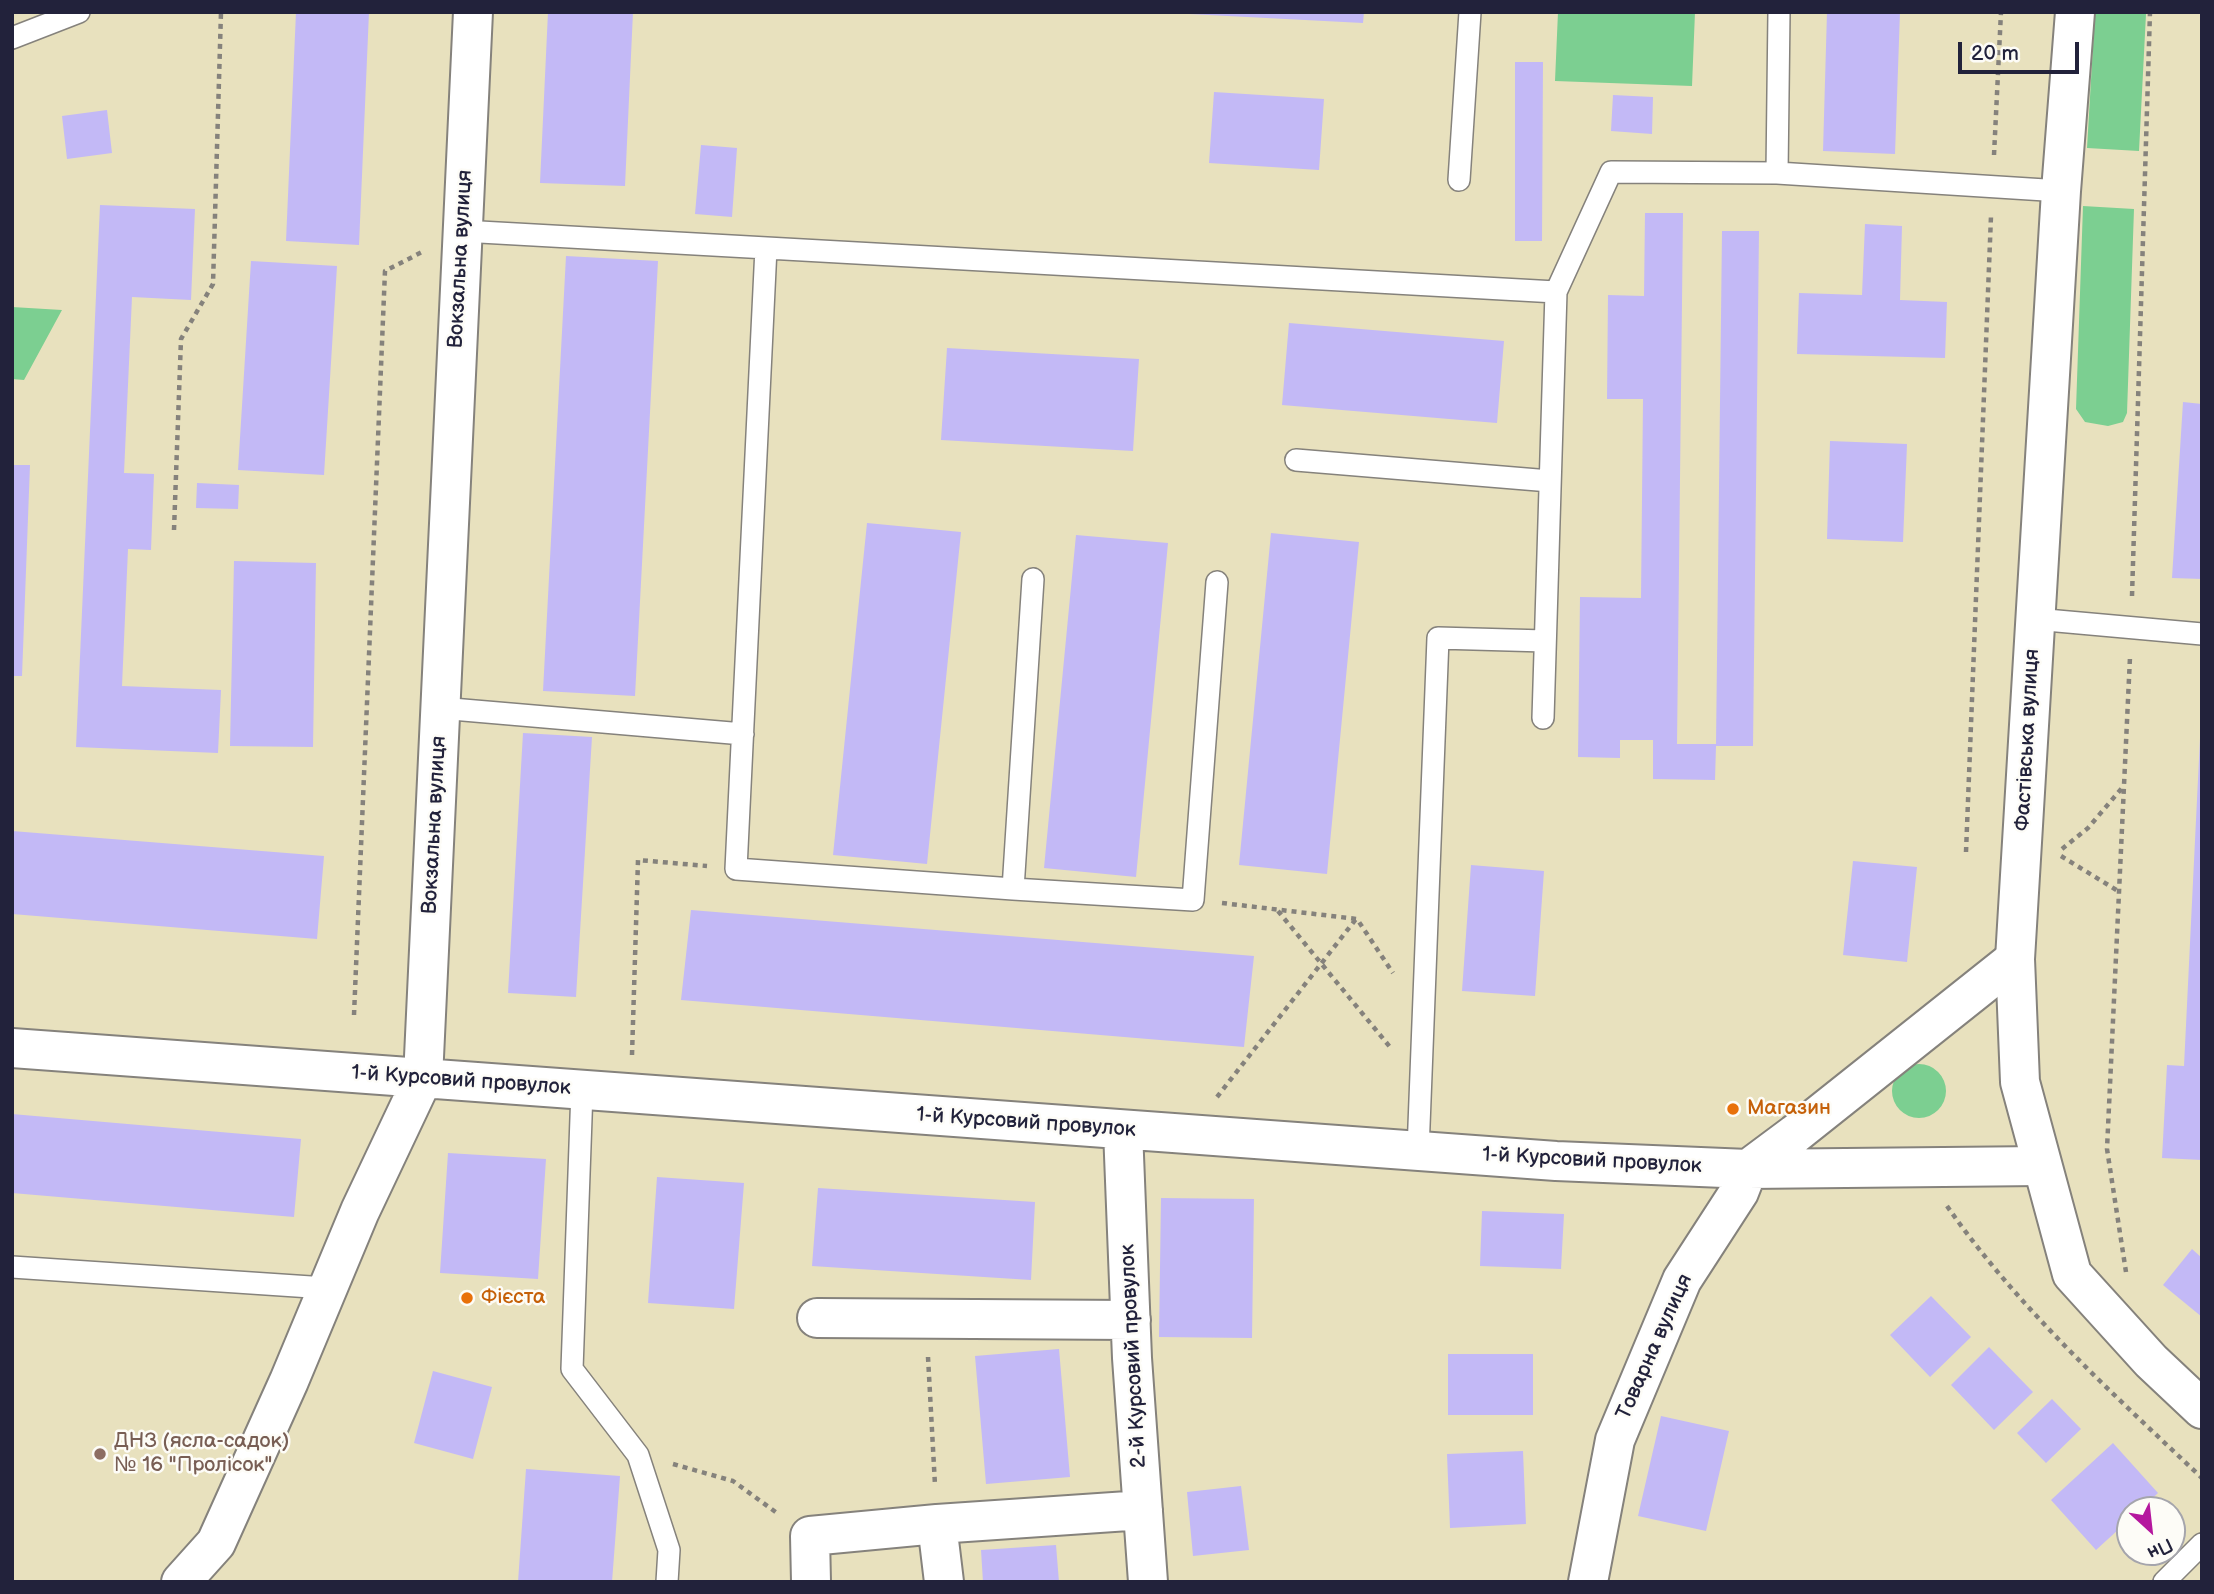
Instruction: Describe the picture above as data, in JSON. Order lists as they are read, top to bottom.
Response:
{
  "streets": {
    "street": [
      "Вокзальна вулиця",
      "Фастівська вулиця",
      "1-й Курсовий провулок",
      "Товарна вулиця",
      "2-й Курсовий провулок"
    ]
  },
  "crossings": [
    ["Вокзальна вулиця", "1-й Курсовий провулок"],
    ["Фастівська вулиця", "1-й Курсовий провулок"],
    ["Фастівська вулиця", "Товарна вулиця"],
    ["1-й Курсовий провулок", "Товарна вулиця"],
    ["1-й Курсовий провулок", "2-й Курсовий провулок"]
  ],
  "places": ["Магазин", "Фієста", "ДНЗ (ясла-садок) № 16 \"Пролісок\""],
  "scale_bar": "20 m",
  "north": "bottom right"
}
